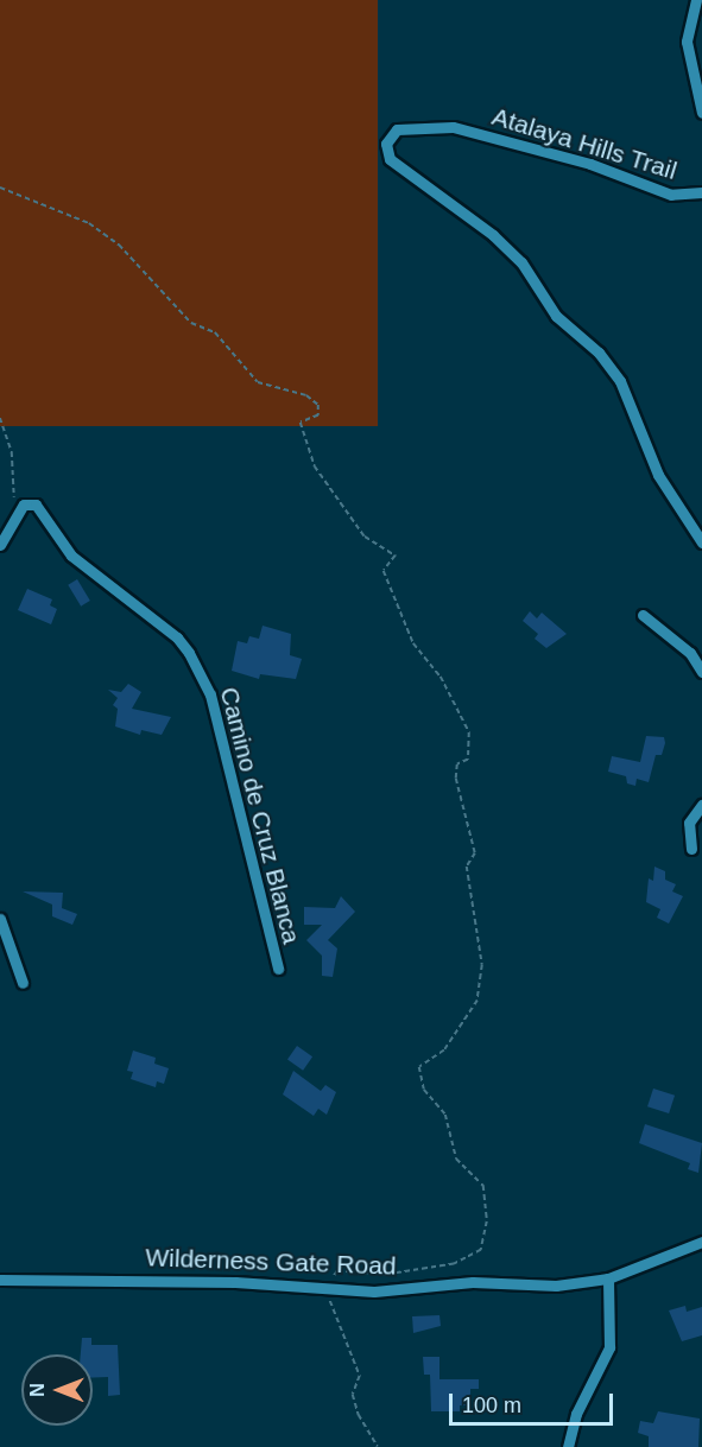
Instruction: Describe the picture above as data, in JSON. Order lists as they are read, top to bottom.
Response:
{
  "streets": {
    "street": ["Atalaya Hills Trail", "Camino de Cruz Blanca", "Wilderness Gate Road"]
  },
  "scale_bar": "100 m",
  "north": "left"
}
